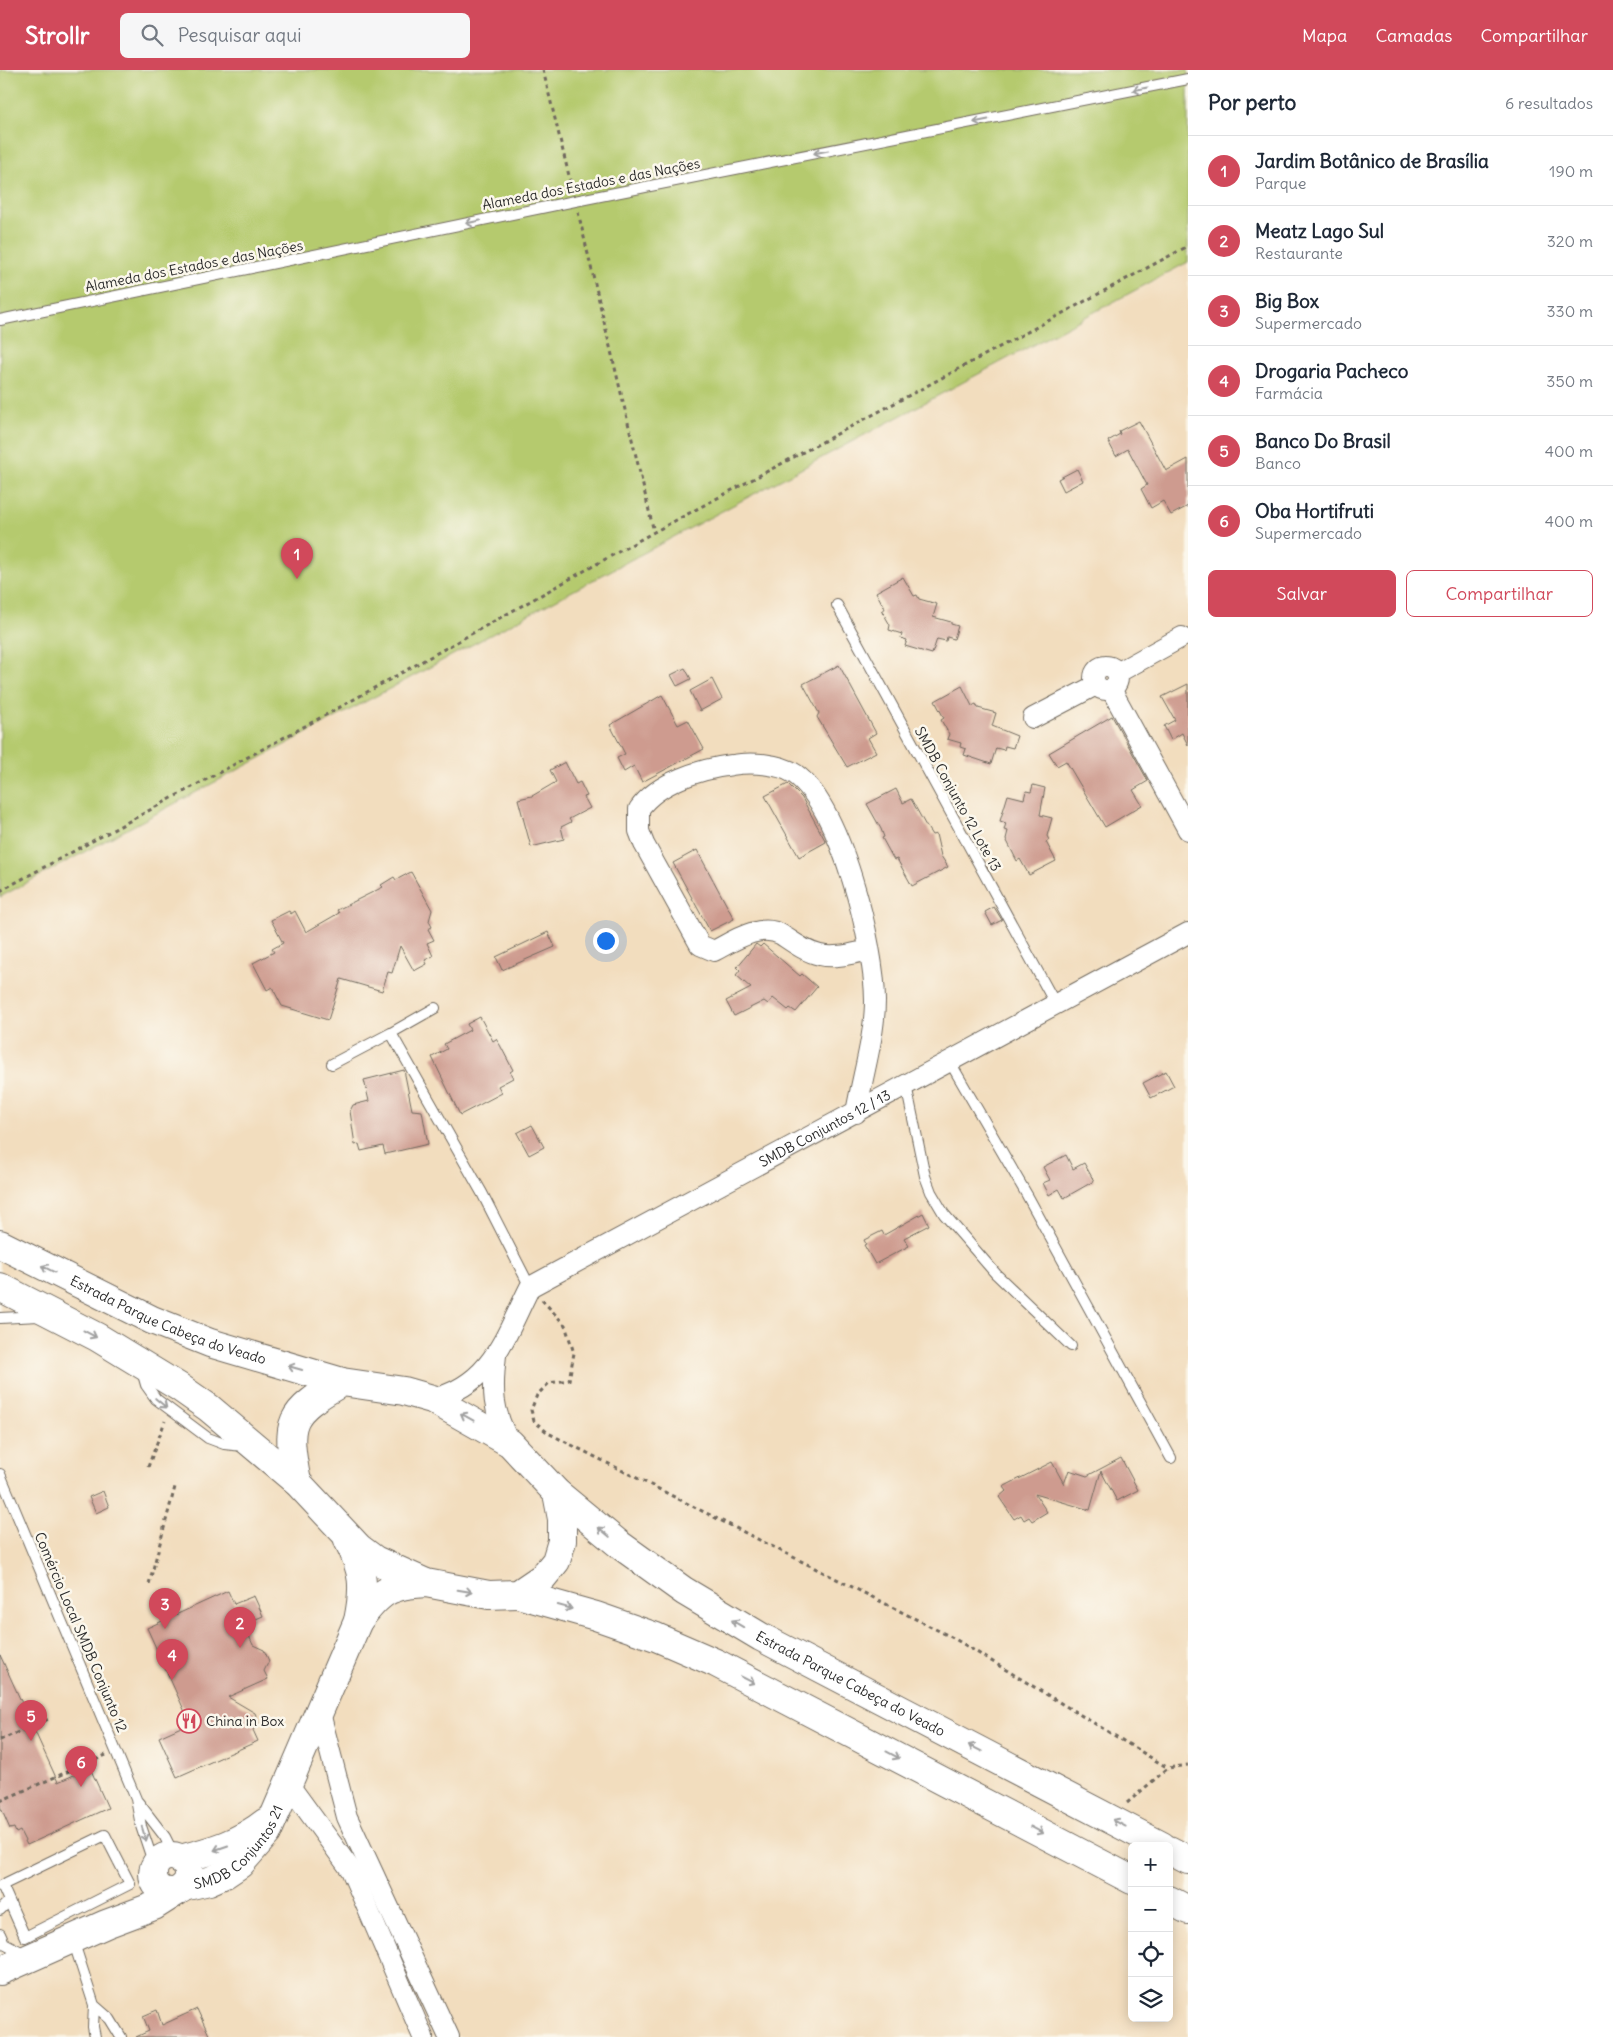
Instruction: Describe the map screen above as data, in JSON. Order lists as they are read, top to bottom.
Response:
{
  "streets": {
    "main road": ["Estrada Parque Cabeça do Veado", "SMDB Conjuntos 21"],
    "street": ["SMDB Conjuntos 12 / 13"],
    "lane": ["Alameda dos Estados e das Nações", "SMDB Conjunto 12 Lote 13", "Comércio Local SMDB Conjunto 12"]
  },
  "crossings": [
    ["SMDB Conjunto 12 Lote 13", "SMDB Conjuntos 12 / 13"],
    ["Comércio Local SMDB Conjunto 12", "SMDB Conjuntos 21"]
  ],
  "one_way": ["Alameda dos Estados e das Nações"],
  "places": {
    "restaurant": ["China in Box"]
  },
  "page": {
    "header": "Strollr",
    "search": "Pesquisar aqui",
    "nav": ["Mapa", "Camadas", "Compartilhar"],
    "heading": ["Por perto", "6 resultados"],
    "list": [
      {
        "mark": "1",
        "name": "Jardim Botânico de Brasília",
        "note": "Parque",
        "value": "190 m"
      },
      {
        "mark": "2",
        "name": "Meatz Lago Sul",
        "note": "Restaurante",
        "value": "320 m"
      },
      {
        "mark": "3",
        "name": "Big Box",
        "note": "Supermercado",
        "value": "330 m"
      },
      {
        "mark": "4",
        "name": "Drogaria Pacheco",
        "note": "Farmácia",
        "value": "350 m"
      },
      {
        "mark": "5",
        "name": "Banco Do Brasil",
        "note": "Banco",
        "value": "400 m"
      },
      {
        "mark": "6",
        "name": "Oba Hortifruti",
        "note": "Supermercado",
        "value": "400 m"
      }
    ],
    "pins": [
      "1",
      "3",
      "2",
      "4",
      "5",
      "6"
    ],
    "buttons": ["Salvar", "Compartilhar"],
    "map_buttons": ["+", "−"]
  }
}
